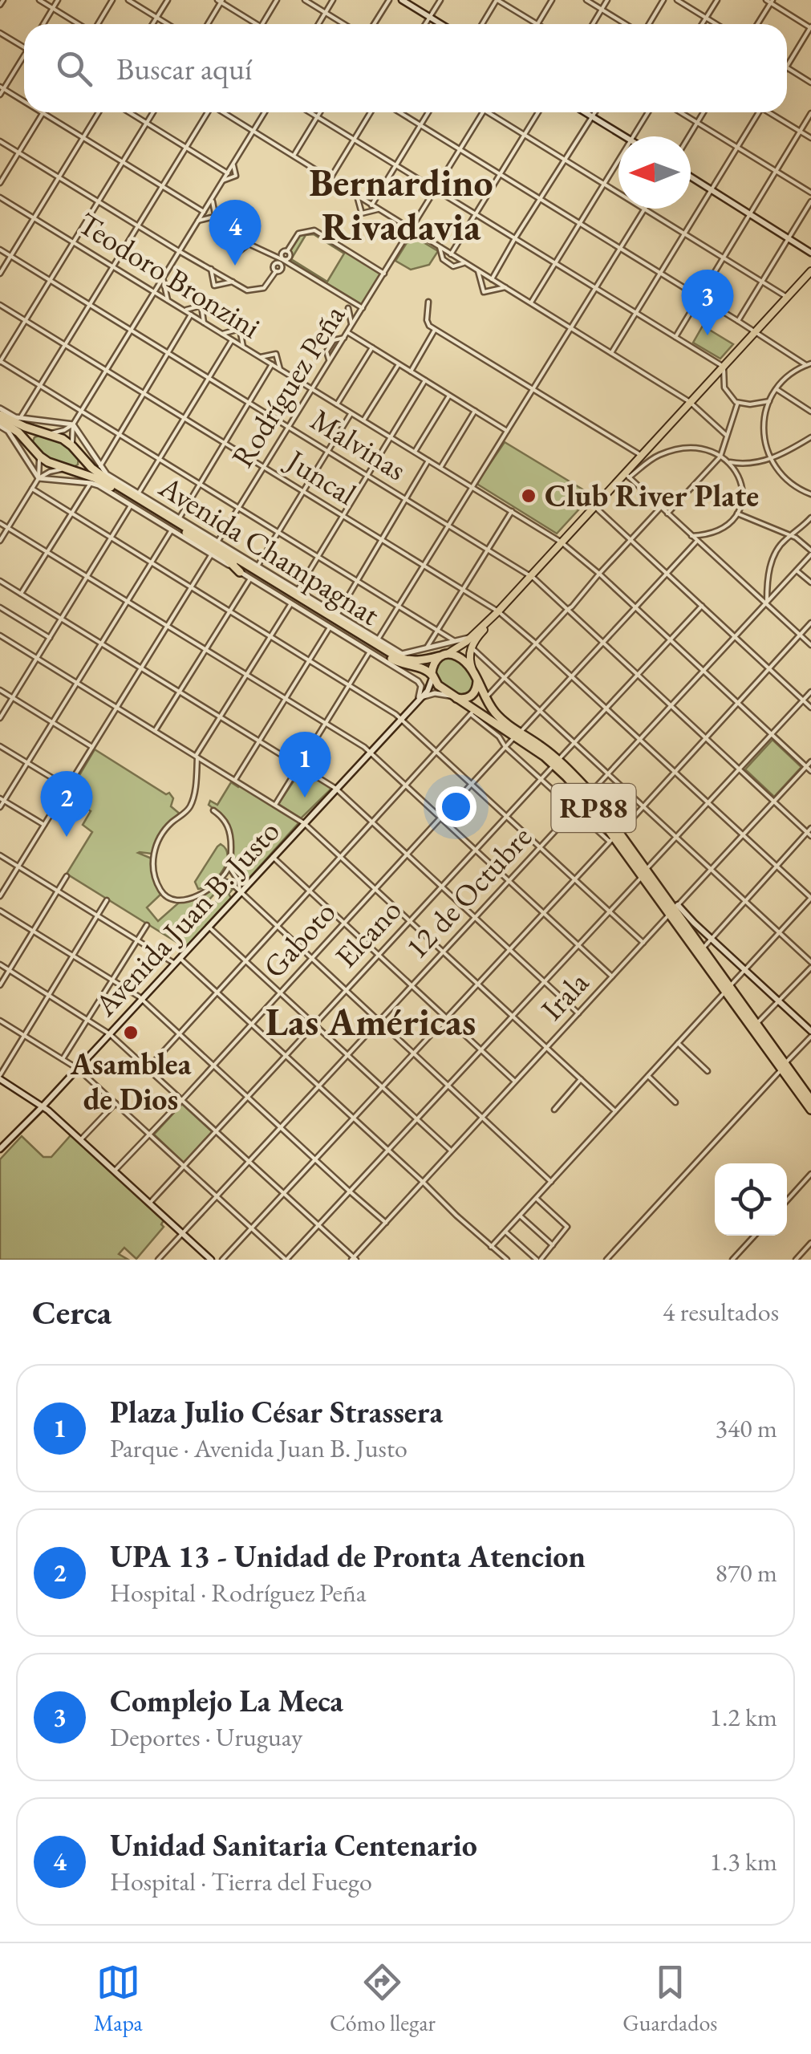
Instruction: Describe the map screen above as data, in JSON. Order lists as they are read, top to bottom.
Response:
{
  "streets": {
    "highway": ["Avenida Champagnat", "RP88"],
    "main road": ["Avenida Juan B. Justo"],
    "street": [
      "Teodoro Bronzini",
      "Rodríguez Peña",
      "Malvinas",
      "Juncal",
      "12 de Octubre",
      "Elcano",
      "Gaboto",
      "Irala"
    ]
  },
  "crossings": [
    ["Teodoro Bronzini", "Rodríguez Peña"],
    ["Teodoro Bronzini", "12 de Octubre"],
    ["Teodoro Bronzini", "Elcano"],
    ["Teodoro Bronzini", "Gaboto"],
    ["Teodoro Bronzini", "Irala"],
    ["Rodríguez Peña", "Malvinas"],
    ["Rodríguez Peña", "Juncal"],
    ["Rodríguez Peña", "Avenida Champagnat"],
    ["Malvinas", "12 de Octubre"],
    ["Malvinas", "Elcano"],
    ["Malvinas", "Gaboto"],
    ["Malvinas", "Irala"],
    ["Juncal", "12 de Octubre"],
    ["Juncal", "Elcano"],
    ["Juncal", "Gaboto"],
    ["Juncal", "Irala"],
    ["Avenida Champagnat", "RP88"],
    ["Avenida Champagnat", "Avenida Juan B. Justo"],
    ["RP88", "12 de Octubre"],
    ["RP88", "Avenida Juan B. Justo"],
    ["RP88", "Elcano"],
    ["RP88", "Gaboto"],
    ["RP88", "Irala"]
  ],
  "districts": ["Bernardino Rivadavia", "Las Américas"],
  "places": ["Club River Plate", "Asamblea de Dios"],
  "north": "left",
  "page": {
    "search": "Buscar aquí",
    "pins": [
      "4",
      "3",
      "1",
      "2"
    ],
    "heading": ["Cerca", "4 resultados"],
    "list": [
      {
        "mark": "1",
        "name": "Plaza Julio César Strassera",
        "note": "Parque · Avenida Juan B. Justo",
        "value": "340 m"
      },
      {
        "mark": "2",
        "name": "UPA 13 - Unidad de Pronta Atencion",
        "note": "Hospital · Rodríguez Peña",
        "value": "870 m"
      },
      {
        "mark": "3",
        "name": "Complejo La Meca",
        "note": "Deportes · Uruguay",
        "value": "1.2 km"
      },
      {
        "mark": "4",
        "name": "Unidad Sanitaria Centenario",
        "note": "Hospital · Tierra del Fuego",
        "value": "1.3 km"
      }
    ],
    "nav": ["Mapa", "Cómo llegar", "Guardados"]
  }
}
